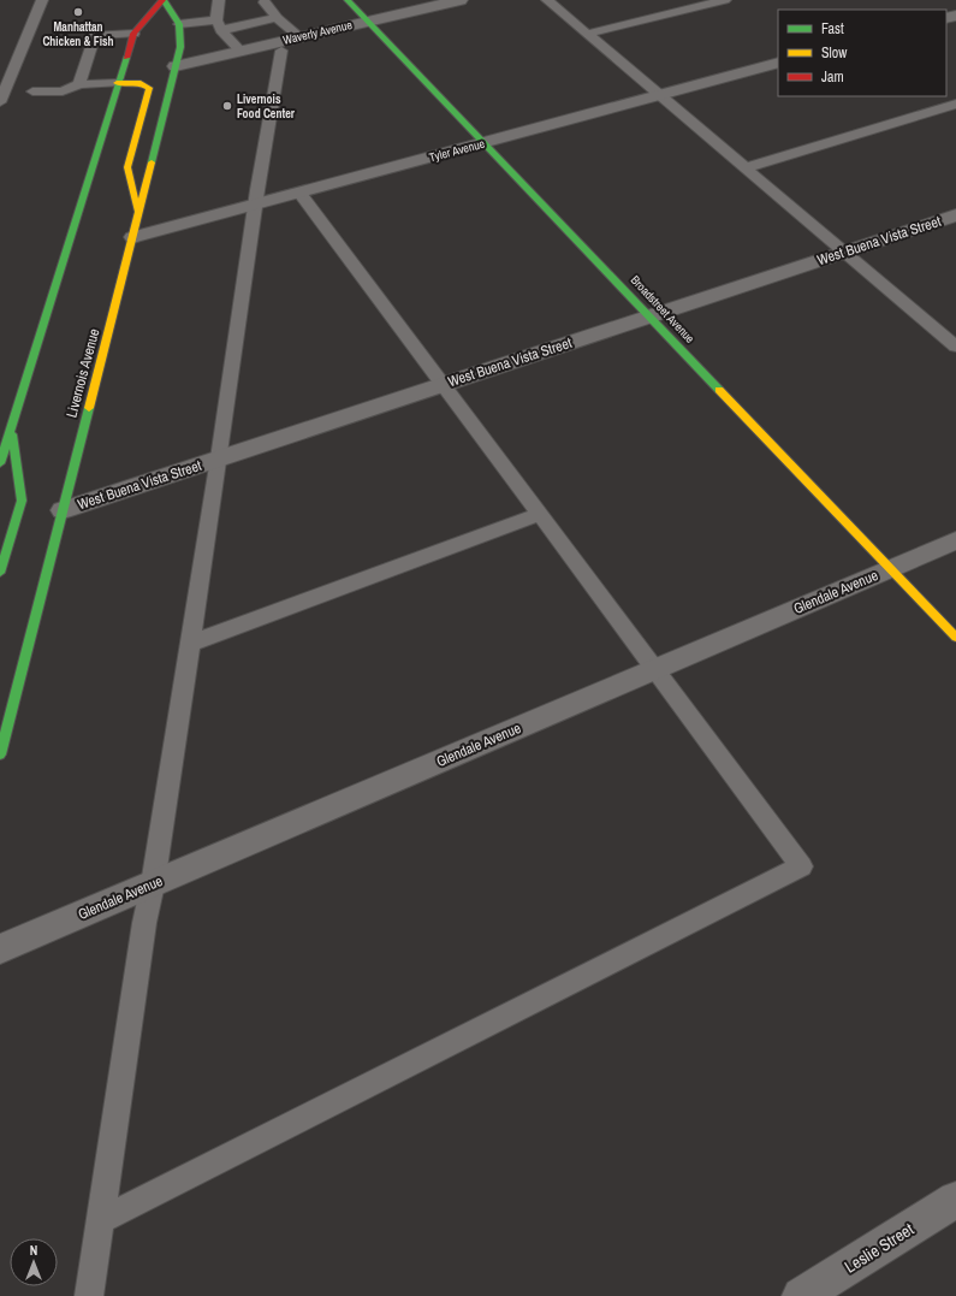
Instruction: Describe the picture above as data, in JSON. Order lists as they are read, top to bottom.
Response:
{
  "streets": {
    "main road": ["Broadstreet Avenue", "Livernois Avenue"],
    "street": [
      "Waverly Avenue",
      "Tyler Avenue",
      "West Buena Vista Street",
      "Glendale Avenue",
      "Leslie Street"
    ]
  },
  "crossings": [
    ["Waverly Avenue", "Broadstreet Avenue"],
    ["Waverly Avenue", "Livernois Avenue"],
    ["Tyler Avenue", "Broadstreet Avenue"],
    ["Tyler Avenue", "Livernois Avenue"],
    ["West Buena Vista Street", "Broadstreet Avenue"],
    ["West Buena Vista Street", "Livernois Avenue"],
    ["Broadstreet Avenue", "Glendale Avenue"]
  ],
  "places": ["Manhattan Chicken & Fish", "Livernois Food Center"],
  "legend": ["Fast", "Slow", "Jam"],
  "north": "top"
}
